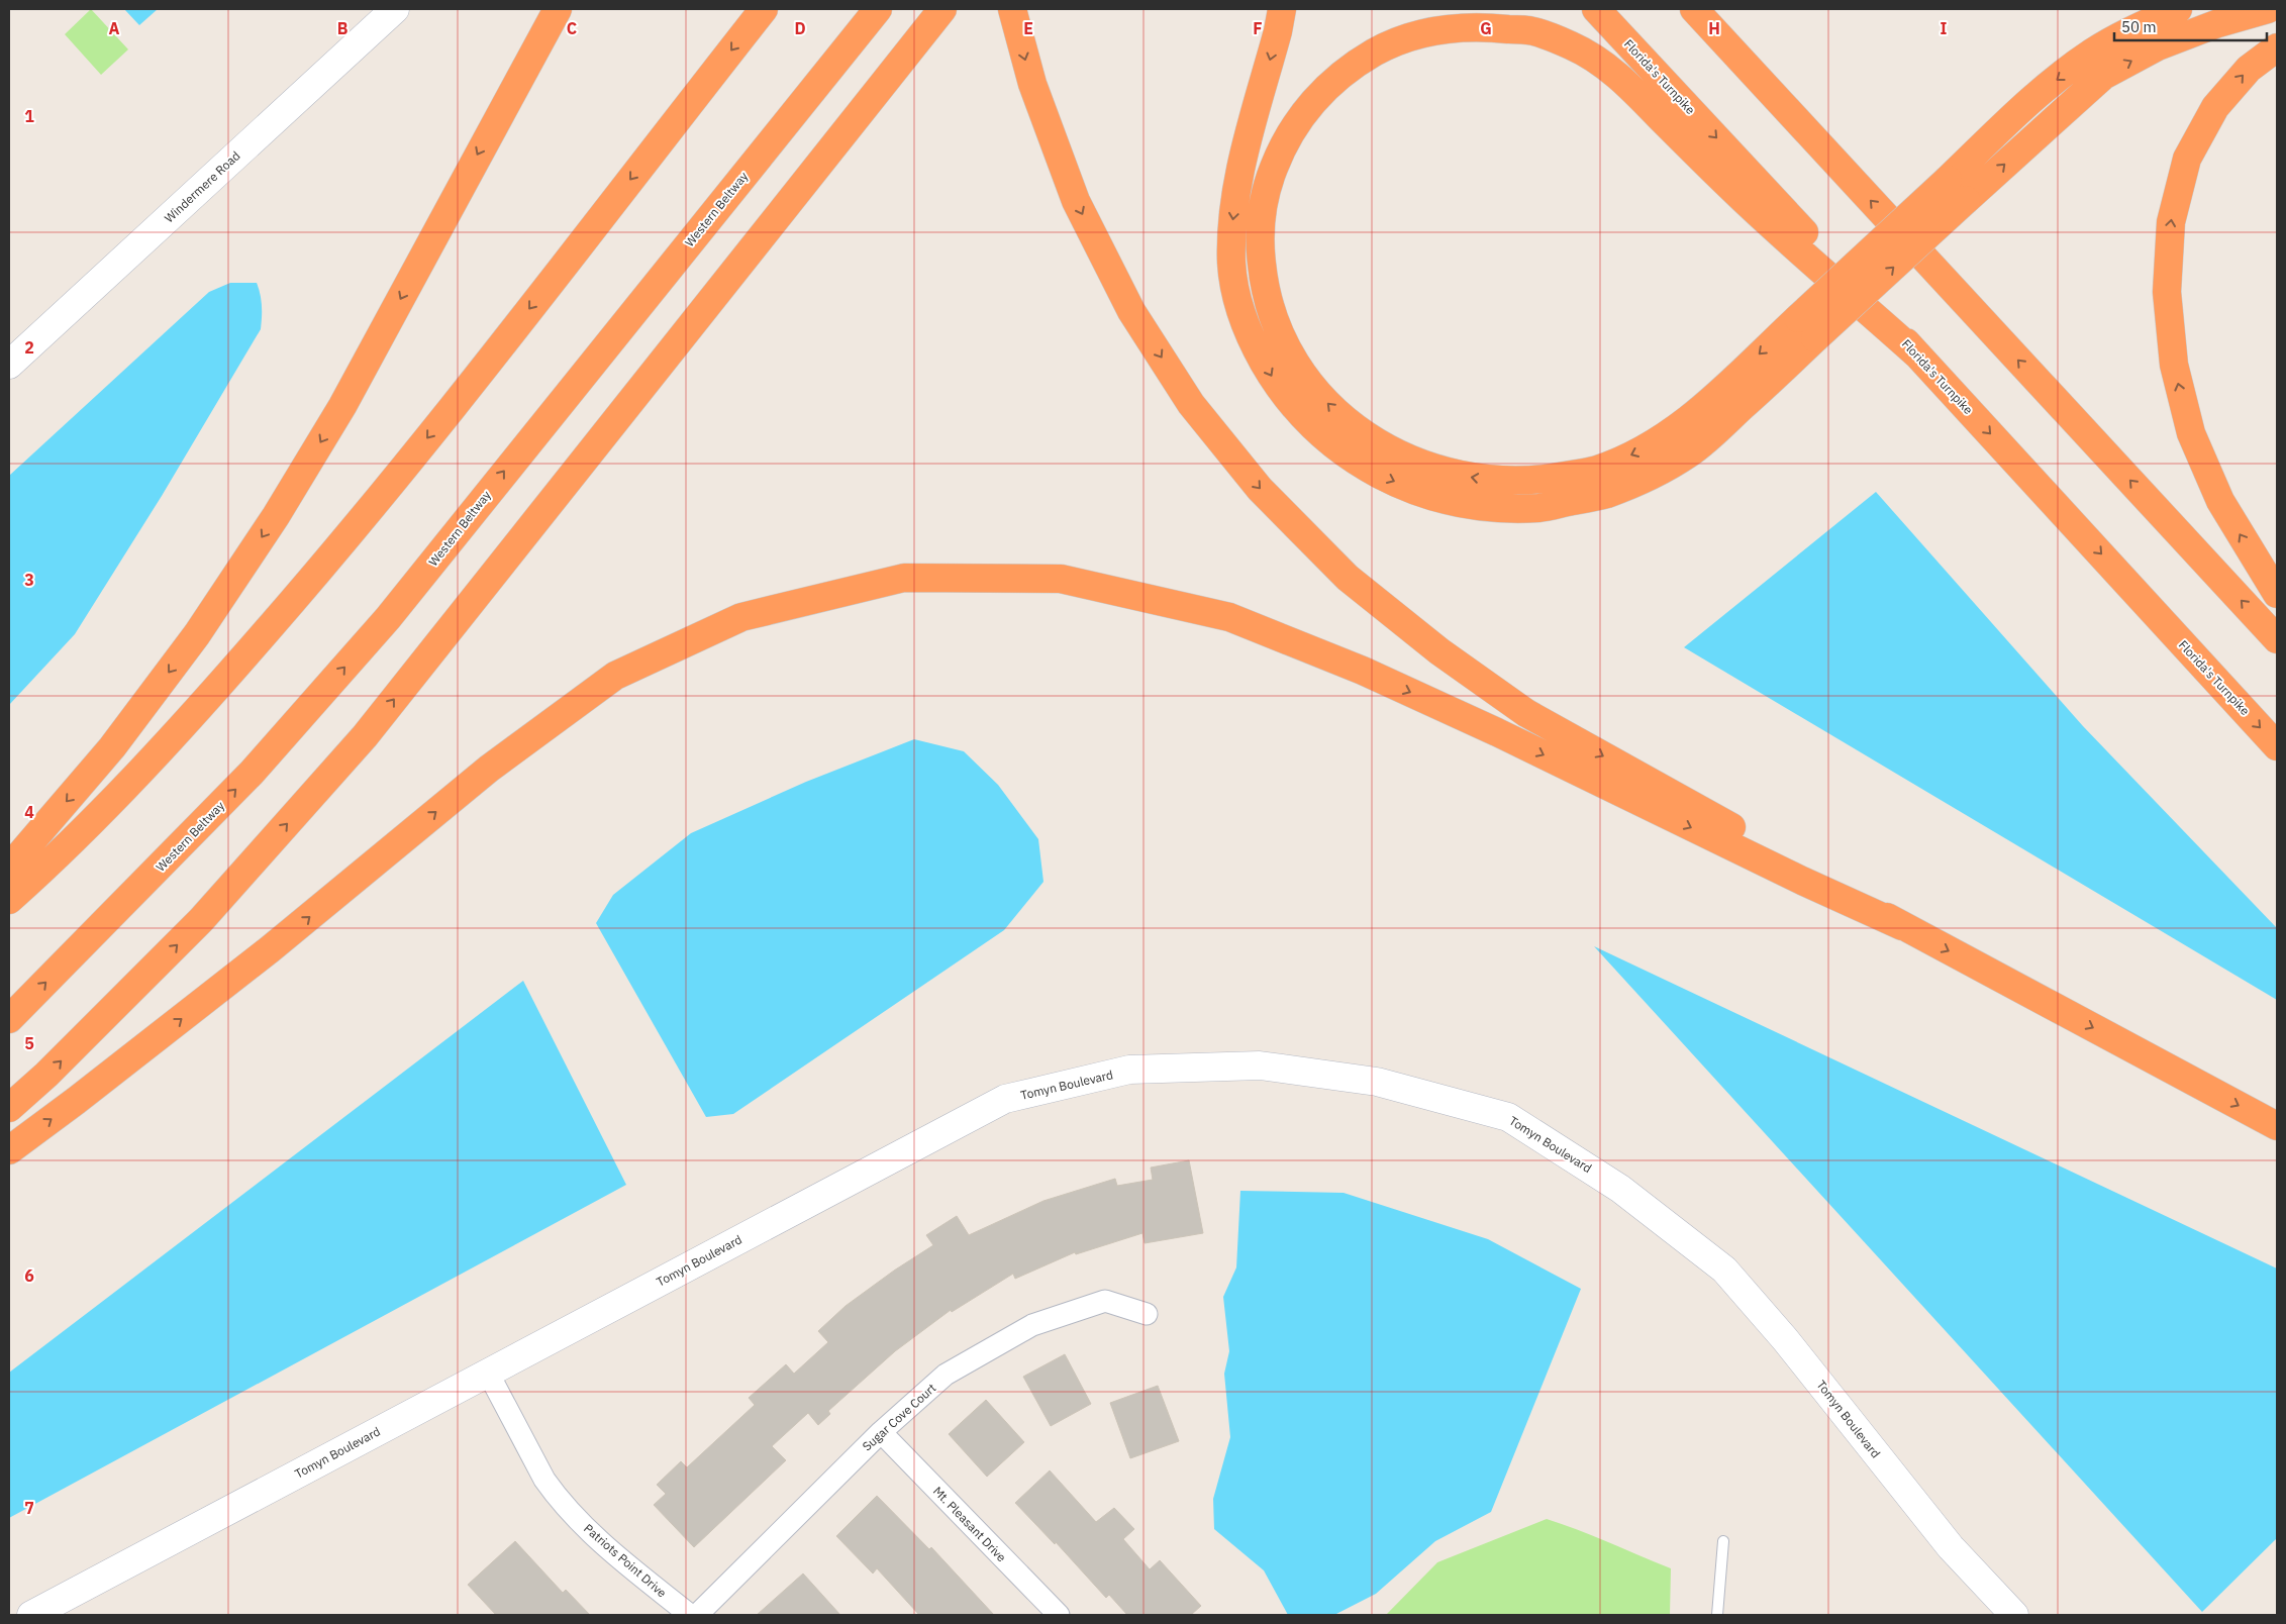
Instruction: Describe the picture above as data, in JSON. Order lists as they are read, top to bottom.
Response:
{
  "streets": {
    "highway": ["Florida's Turnpike", "Western Beltway"],
    "street": [
      "Windermere Road",
      "Tomyn Boulevard",
      "Sugar Cove Court",
      "Mt. Pleasant Drive",
      "Patriots Point Drive"
    ]
  },
  "crossings": [
    ["Tomyn Boulevard", "Patriots Point Drive"],
    ["Sugar Cove Court", "Mt. Pleasant Drive"]
  ],
  "scale_bar": "50 m",
  "grid": {
    "columns": [
      "A",
      "B",
      "C",
      "D",
      "E",
      "F",
      "G",
      "H",
      "I"
    ],
    "rows": [
      "1",
      "2",
      "3",
      "4",
      "5",
      "6",
      "7"
    ]
  }
}
